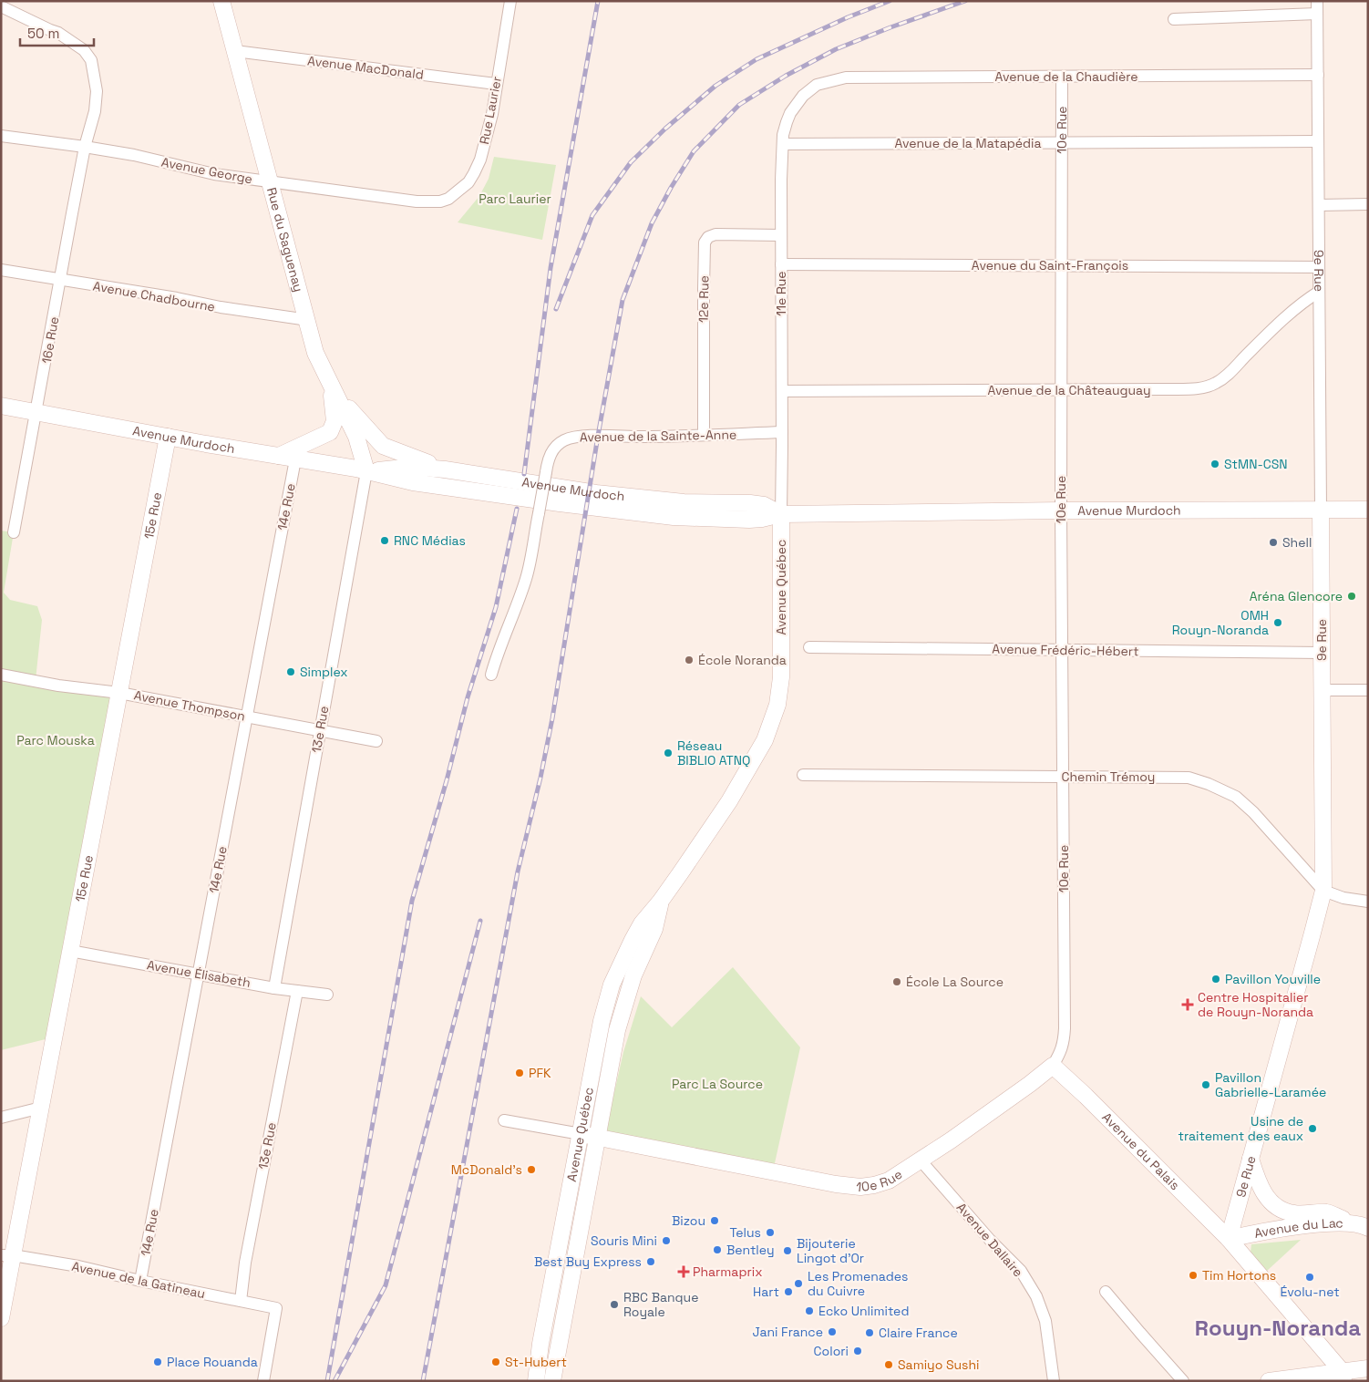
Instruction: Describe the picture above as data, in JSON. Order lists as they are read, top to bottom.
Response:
{
  "streets": {
    "street": [
      "Avenue MacDonald",
      "Avenue de la Chaudière",
      "Rue Laurier",
      "10e Rue",
      "Avenue de la Matapédia",
      "Avenue George",
      "Rue du Saguenay",
      "Avenue du Saint-François",
      "9e Rue",
      "11e Rue",
      "Avenue Chadbourne",
      "12e Rue",
      "16e Rue",
      "Avenue de la Châteauguay",
      "Avenue de la Sainte-Anne",
      "Avenue Murdoch",
      "14e Rue",
      "15e Rue",
      "Avenue Québec",
      "Avenue Frédéric-Hébert",
      "Avenue Thompson",
      "13e Rue",
      "Chemin Trémoy",
      "Avenue Élisabeth",
      "Avenue du Palais",
      "Avenue du Lac",
      "Avenue Dallaire",
      "Avenue de la Gatineau"
    ]
  },
  "crossings": [
    ["Avenue MacDonald", "Rue Laurier"],
    ["Avenue MacDonald", "Rue du Saguenay"],
    ["Avenue de la Chaudière", "10e Rue"],
    ["Avenue de la Chaudière", "9e Rue"],
    ["Avenue de la Chaudière", "11e Rue"],
    ["Rue Laurier", "Avenue George"],
    ["10e Rue", "Avenue de la Matapédia"],
    ["10e Rue", "Avenue du Saint-François"],
    ["10e Rue", "Avenue de la Châteauguay"],
    ["10e Rue", "Avenue Murdoch"],
    ["10e Rue", "Avenue Québec"],
    ["10e Rue", "Avenue Frédéric-Hébert"],
    ["10e Rue", "Chemin Trémoy"],
    ["10e Rue", "Avenue du Palais"],
    ["10e Rue", "Avenue Dallaire"],
    ["Avenue de la Matapédia", "9e Rue"],
    ["Avenue de la Matapédia", "11e Rue"],
    ["Avenue George", "Rue du Saguenay"],
    ["Avenue George", "16e Rue"],
    ["Rue du Saguenay", "Avenue Chadbourne"],
    ["Rue du Saguenay", "Avenue Murdoch"],
    ["Rue du Saguenay", "13e Rue"],
    ["Avenue du Saint-François", "9e Rue"],
    ["Avenue du Saint-François", "11e Rue"],
    ["9e Rue", "Avenue de la Châteauguay"],
    ["9e Rue", "Avenue Murdoch"],
    ["9e Rue", "Avenue Frédéric-Hébert"],
    ["9e Rue", "Chemin Trémoy"],
    ["9e Rue", "Avenue du Palais"],
    ["9e Rue", "Avenue du Lac"],
    ["11e Rue", "12e Rue"],
    ["11e Rue", "Avenue de la Châteauguay"],
    ["11e Rue", "Avenue de la Sainte-Anne"],
    ["11e Rue", "Avenue Murdoch"],
    ["11e Rue", "Avenue Québec"],
    ["Avenue Chadbourne", "16e Rue"],
    ["12e Rue", "Avenue de la Sainte-Anne"],
    ["16e Rue", "Avenue Murdoch"],
    ["Avenue Murdoch", "14e Rue"],
    ["Avenue Murdoch", "15e Rue"],
    ["Avenue Murdoch", "Avenue Québec"],
    ["Avenue Murdoch", "13e Rue"],
    ["14e Rue", "Avenue Thompson"],
    ["14e Rue", "Avenue Élisabeth"],
    ["14e Rue", "Avenue de la Gatineau"],
    ["15e Rue", "Avenue Thompson"],
    ["15e Rue", "Avenue Élisabeth"],
    ["15e Rue", "Avenue de la Gatineau"],
    ["Avenue Thompson", "13e Rue"],
    ["13e Rue", "Avenue Élisabeth"],
    ["13e Rue", "Avenue de la Gatineau"],
    ["Avenue du Palais", "Avenue du Lac"]
  ],
  "districts": ["Rouyn-Noranda"],
  "parks": ["Parc Laurier", "Parc Mouska", "Parc La Source"],
  "places": {
    "other": [
      "StMN-CSN",
      "RNC Médias",
      "Shell",
      "Aréna Glencore",
      "OMH Rouyn-Noranda",
      "École Noranda",
      "Simplex",
      "Réseau BIBLIO ATNQ",
      "Pavillon Youville",
      "École La Source",
      "PFK",
      "Pavillon Gabrielle-Laramée",
      "Usine de traitement des eaux",
      "McDonald's",
      "Bizou",
      "Telus",
      "Souris Mini",
      "Bentley",
      "Bijouterie Lingot d’Or",
      "Best Buy Express",
      "Tim Hortons",
      "Évolu-net",
      "Les Promenades du Cuivre",
      "Hart",
      "RBC Banque Royale",
      "Ecko Unlimited",
      "Jani France",
      "Claire France",
      "Colori",
      "Place Rouanda",
      "St-Hubert",
      "Samiyo Sushi"
    ],
    "health": ["Centre Hospitalier de Rouyn-Noranda", "Pharmaprix"]
  },
  "scale_bar": "50 m"
}
